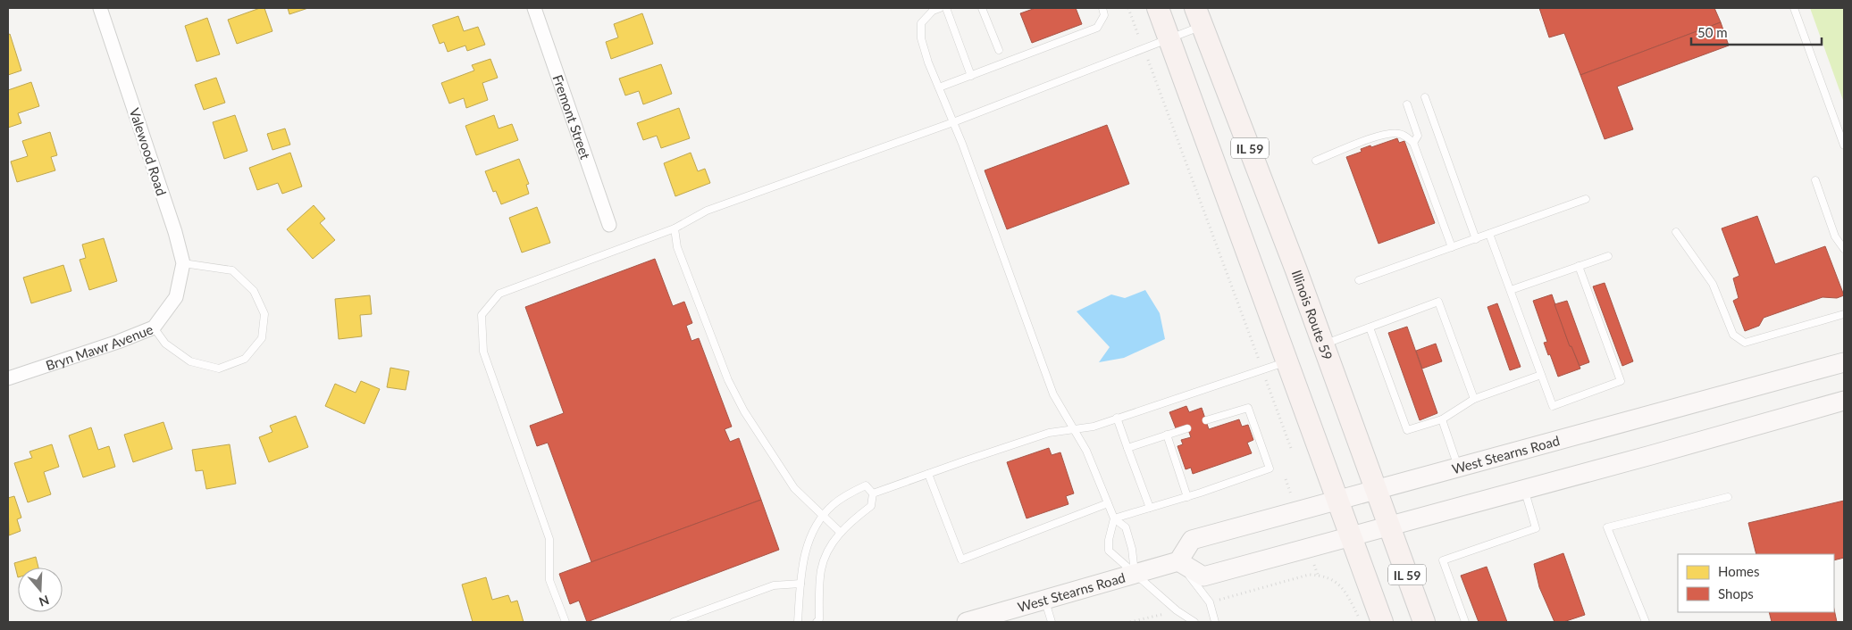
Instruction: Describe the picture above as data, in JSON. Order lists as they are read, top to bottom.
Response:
{
  "streets": {
    "main road": ["IL 59", "Illinois Route 59", "West Stearns Road"],
    "street": ["Fremont Street", "Valewood Road", "Bryn Mawr Avenue"]
  },
  "crossings": [
    ["IL 59", "West Stearns Road"],
    ["Valewood Road", "Bryn Mawr Avenue"],
    ["Illinois Route 59", "West Stearns Road"]
  ],
  "legend": ["Homes", "Shops"],
  "scale_bar": "50 m",
  "north": "bottom"
}
